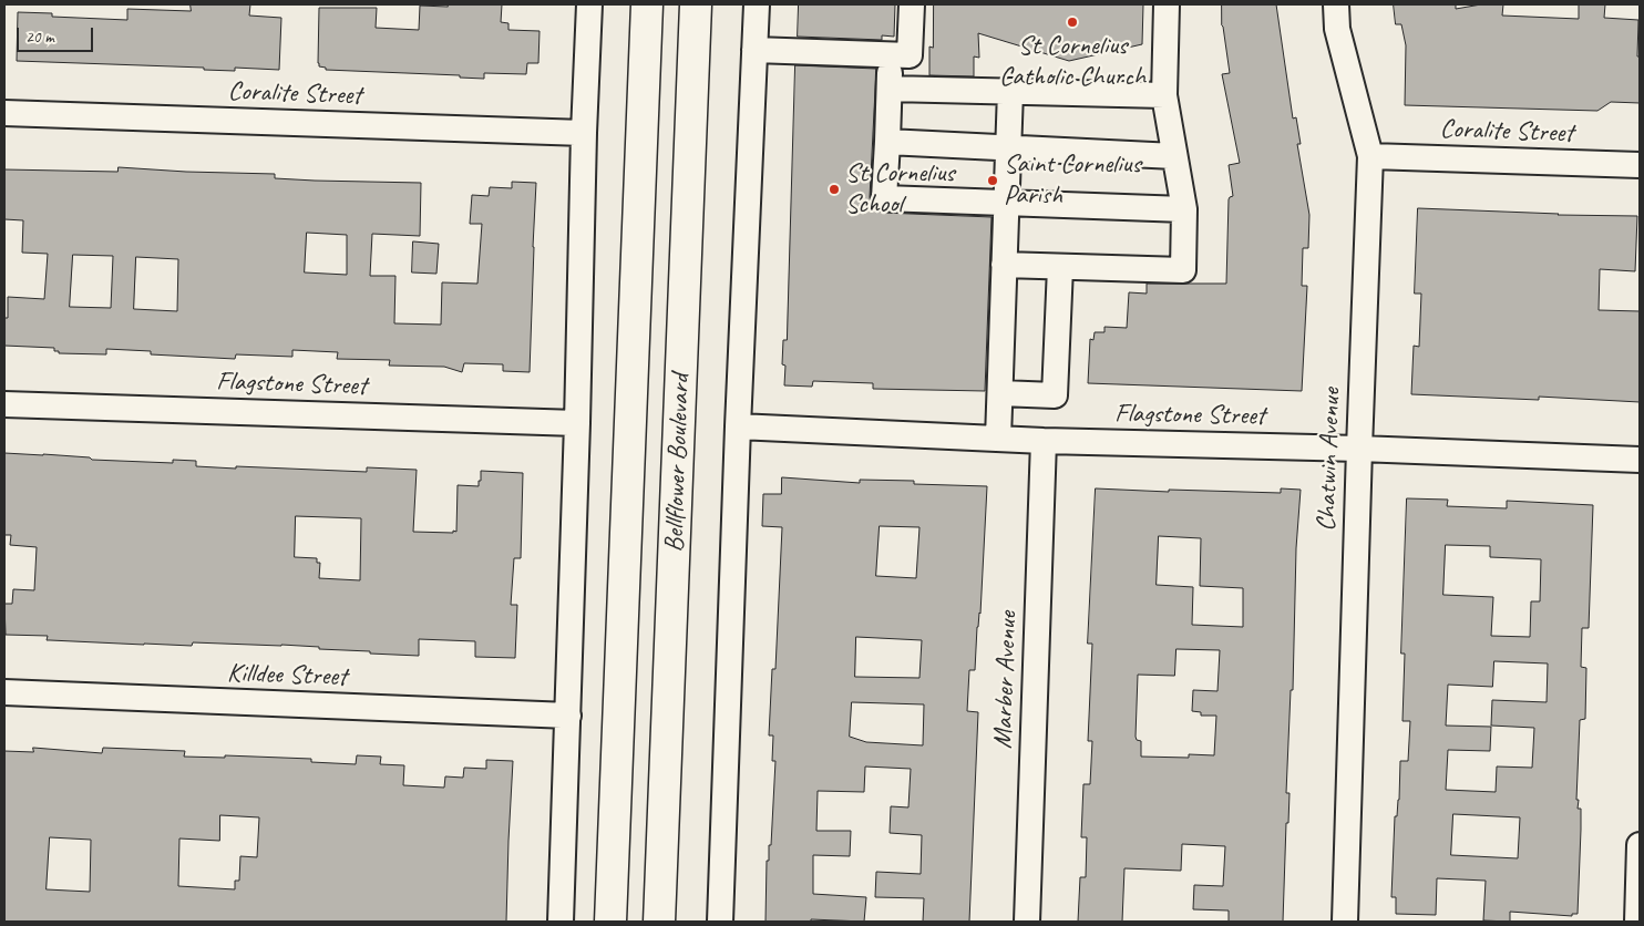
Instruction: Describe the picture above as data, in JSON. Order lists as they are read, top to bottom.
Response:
{
  "streets": {
    "main road": ["Bellflower Boulevard"],
    "street": [
      "Coralite Street",
      "Flagstone Street",
      "Chatwin Avenue",
      "Killdee Street",
      "Marber Avenue"
    ]
  },
  "crossings": [
    ["Coralite Street", "Chatwin Avenue"],
    ["Flagstone Street", "Chatwin Avenue"],
    ["Flagstone Street", "Marber Avenue"]
  ],
  "places": ["St Cornelius Catholic Church", "Saint Cornelius Parish", "St Cornelius School"],
  "scale_bar": "20 m"
}
